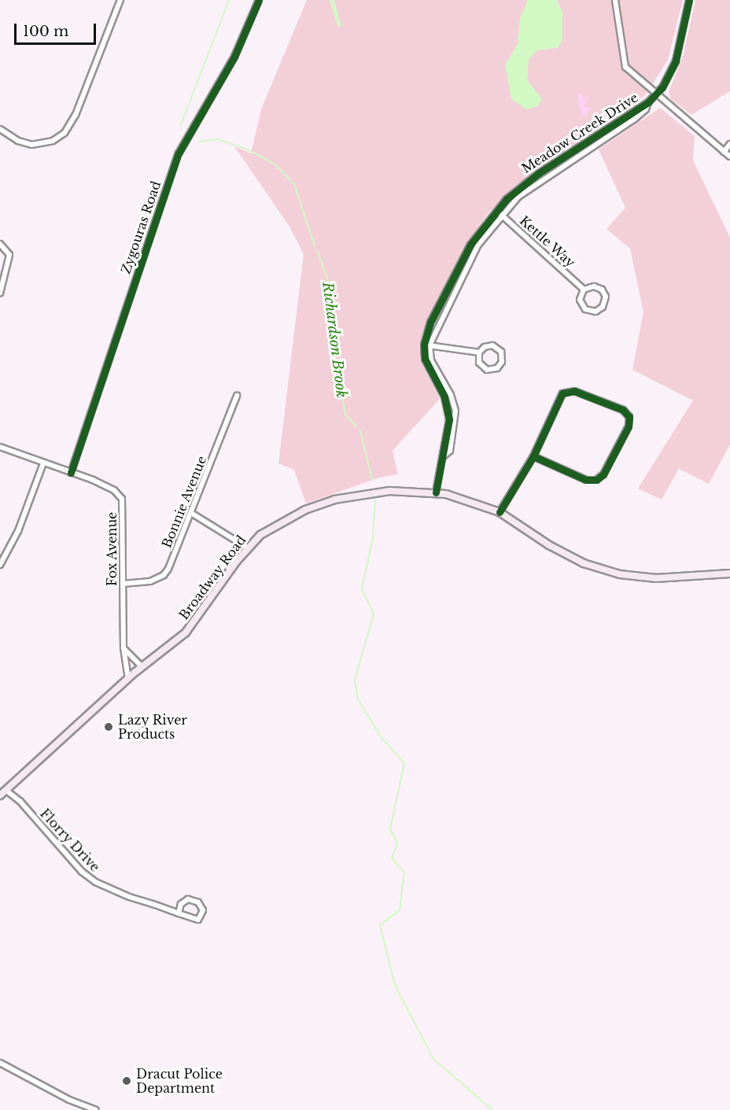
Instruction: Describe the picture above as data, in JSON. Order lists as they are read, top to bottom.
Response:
{
  "streets": {
    "main road": ["Broadway Road"],
    "street": [
      "Meadow Creek Drive",
      "Zygouras Road",
      "Kettle Way",
      "Bonnie Avenue",
      "Fox Avenue",
      "Florry Drive"
    ]
  },
  "crossings": [
    ["Meadow Creek Drive", "Kettle Way"],
    ["Meadow Creek Drive", "Broadway Road"],
    ["Zygouras Road", "Fox Avenue"],
    ["Bonnie Avenue", "Fox Avenue"],
    ["Fox Avenue", "Broadway Road"],
    ["Broadway Road", "Florry Drive"]
  ],
  "water": ["Richardson Brook"],
  "places": ["Lazy River Products", "Dracut Police Department"],
  "scale_bar": "100 m"
}
